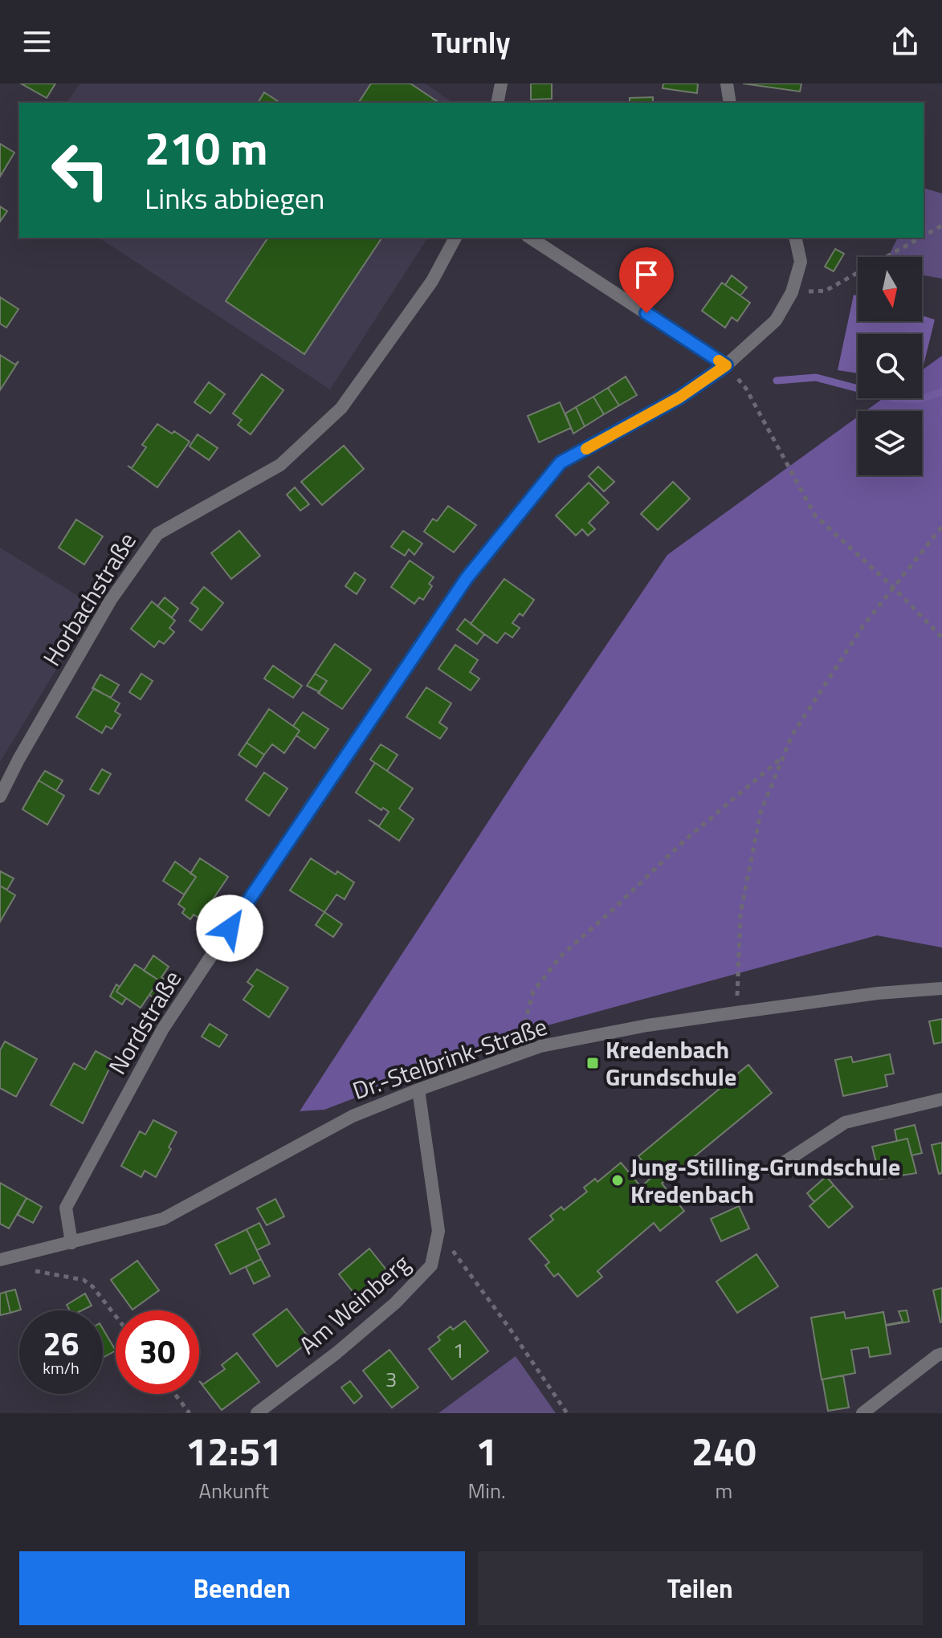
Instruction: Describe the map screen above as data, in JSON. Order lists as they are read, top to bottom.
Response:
{
  "streets": {
    "street": [
      "Horbachstraße",
      "Nordstraße",
      "Dr.-Stelbrink-Straße",
      "Am Weinberg"
    ]
  },
  "crossings": [
    ["Nordstraße", "Dr.-Stelbrink-Straße"],
    ["Dr.-Stelbrink-Straße", "Am Weinberg"]
  ],
  "places": {
    "transit": ["Kredenbach Grundschule"],
    "other": ["Jung-Stilling-Grundschule Kredenbach"]
  },
  "house_numbers": ["1", "3"],
  "north": "bottom",
  "page": {
    "header": "Turnly",
    "turn": ["210 m", "Links abbiegen"],
    "speed": "26 km/h",
    "limit": "30",
    "eta": [
      "12:51",
      "Ankunft",
      "1",
      "Min.",
      "240",
      "m"
    ],
    "buttons": ["Beenden", "Teilen"]
  }
}
